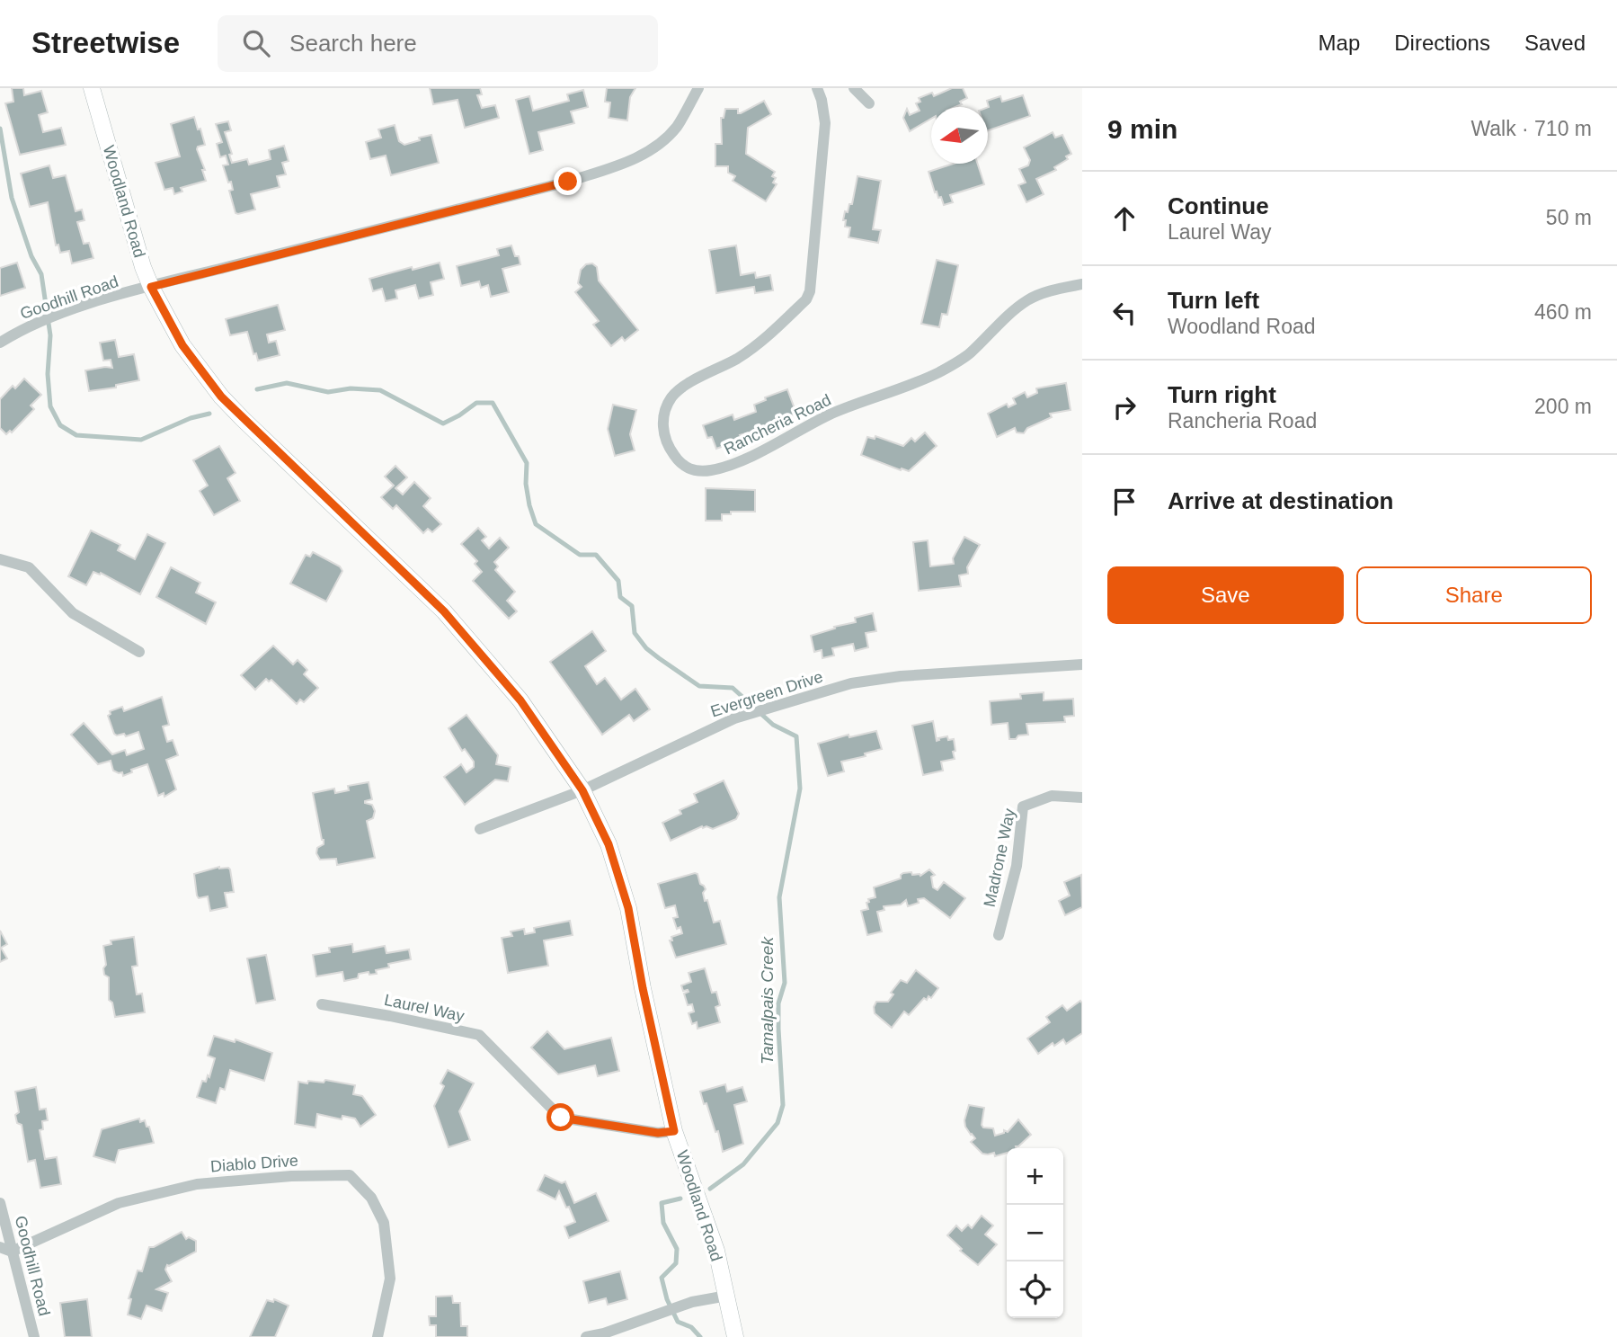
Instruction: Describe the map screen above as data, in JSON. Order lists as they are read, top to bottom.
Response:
{
  "streets": {
    "street": [
      "Woodland Road",
      "Goodhill Road",
      "Rancheria Road",
      "Evergreen Drive",
      "Madrone Way",
      "Laurel Way",
      "Diablo Drive"
    ]
  },
  "crossings": [
    ["Woodland Road", "Goodhill Road"],
    ["Woodland Road", "Evergreen Drive"],
    ["Woodland Road", "Laurel Way"],
    ["Goodhill Road", "Diablo Drive"]
  ],
  "water": ["Tamalpais Creek"],
  "north": "left",
  "page": {
    "header": "Streetwise",
    "search": "Search here",
    "nav": ["Map", "Directions", "Saved"],
    "heading": ["9 min", "Walk · 710 m"],
    "list": [
      ["Continue", "Laurel Way", "50 m"],
      ["Turn left", "Woodland Road", "460 m"],
      ["Turn right", "Rancheria Road", "200 m"],
      "Arrive at destination"
    ],
    "buttons": ["Save", "Share"],
    "map_buttons": ["+", "−"]
  }
}
